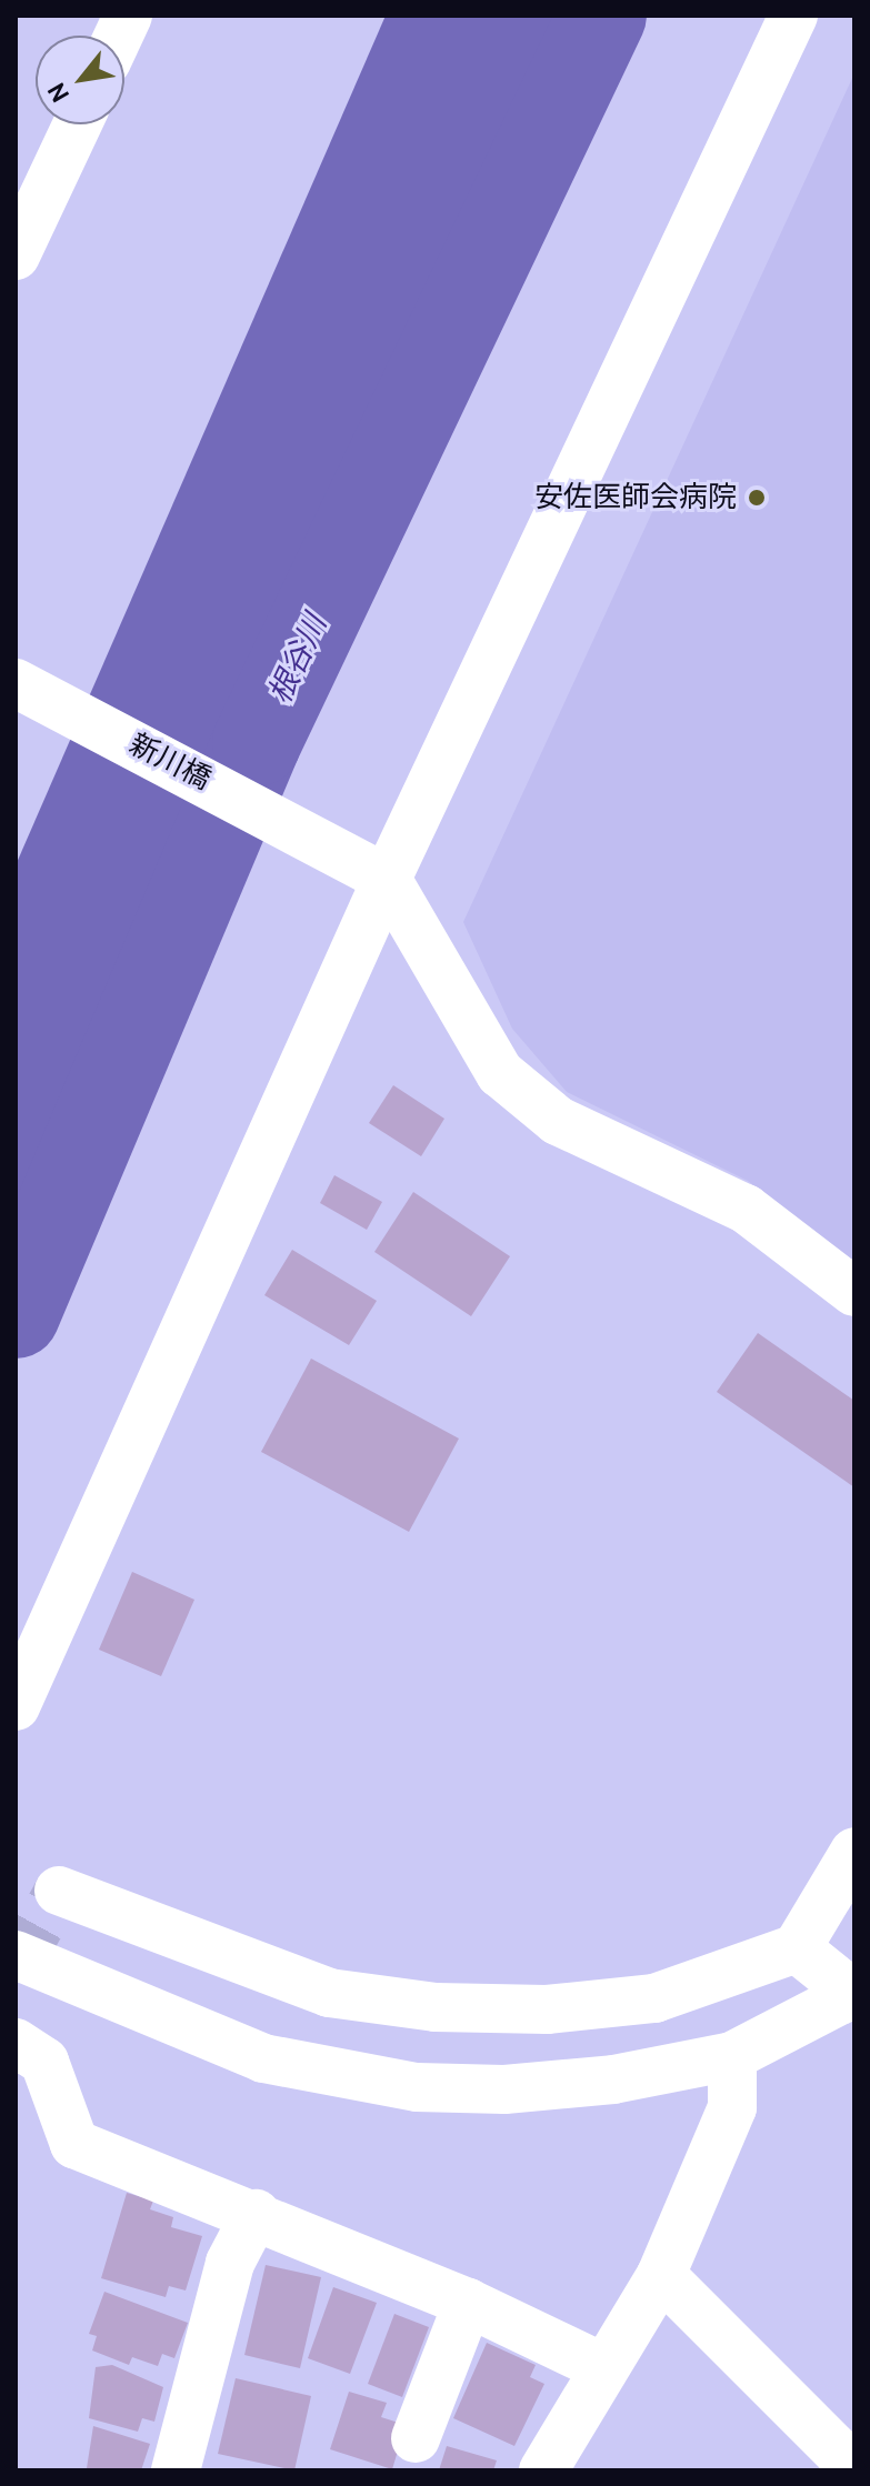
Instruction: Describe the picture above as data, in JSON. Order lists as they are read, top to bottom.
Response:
{
  "streets": {
    "street": ["新川橋"]
  },
  "water": ["根谷川"],
  "places": ["安佐医師会病院"],
  "north": "bottom left"
}
